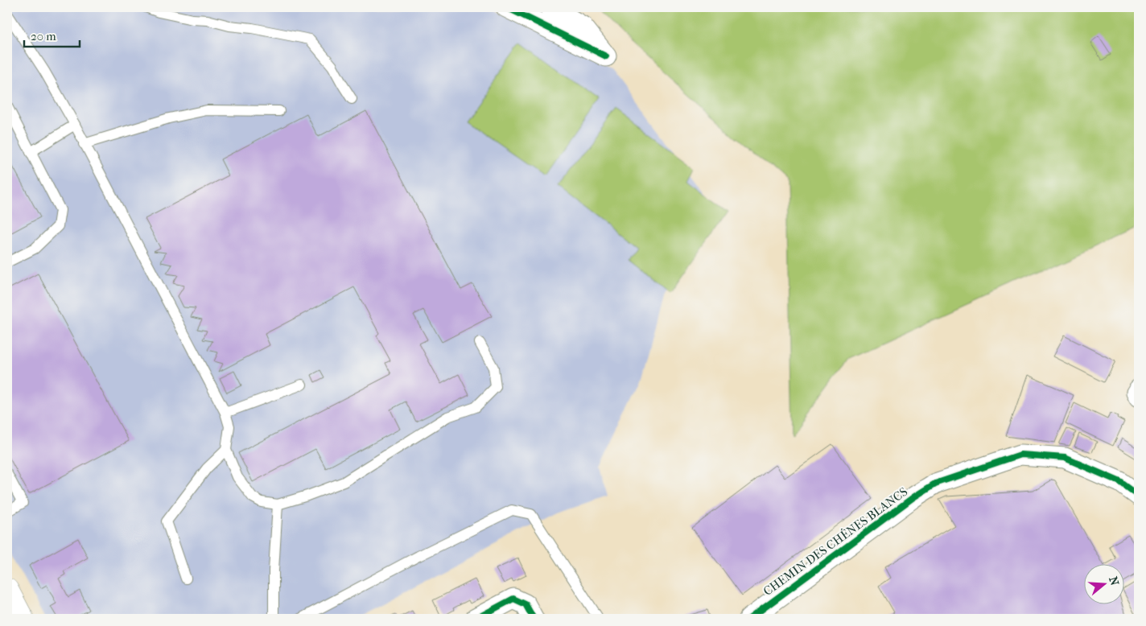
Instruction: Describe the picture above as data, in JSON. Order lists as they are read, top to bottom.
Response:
{
  "streets": {
    "street": ["CHEMIN DES CHÊNES BLANCS"]
  },
  "scale_bar": "20 m",
  "north": "right"
}
